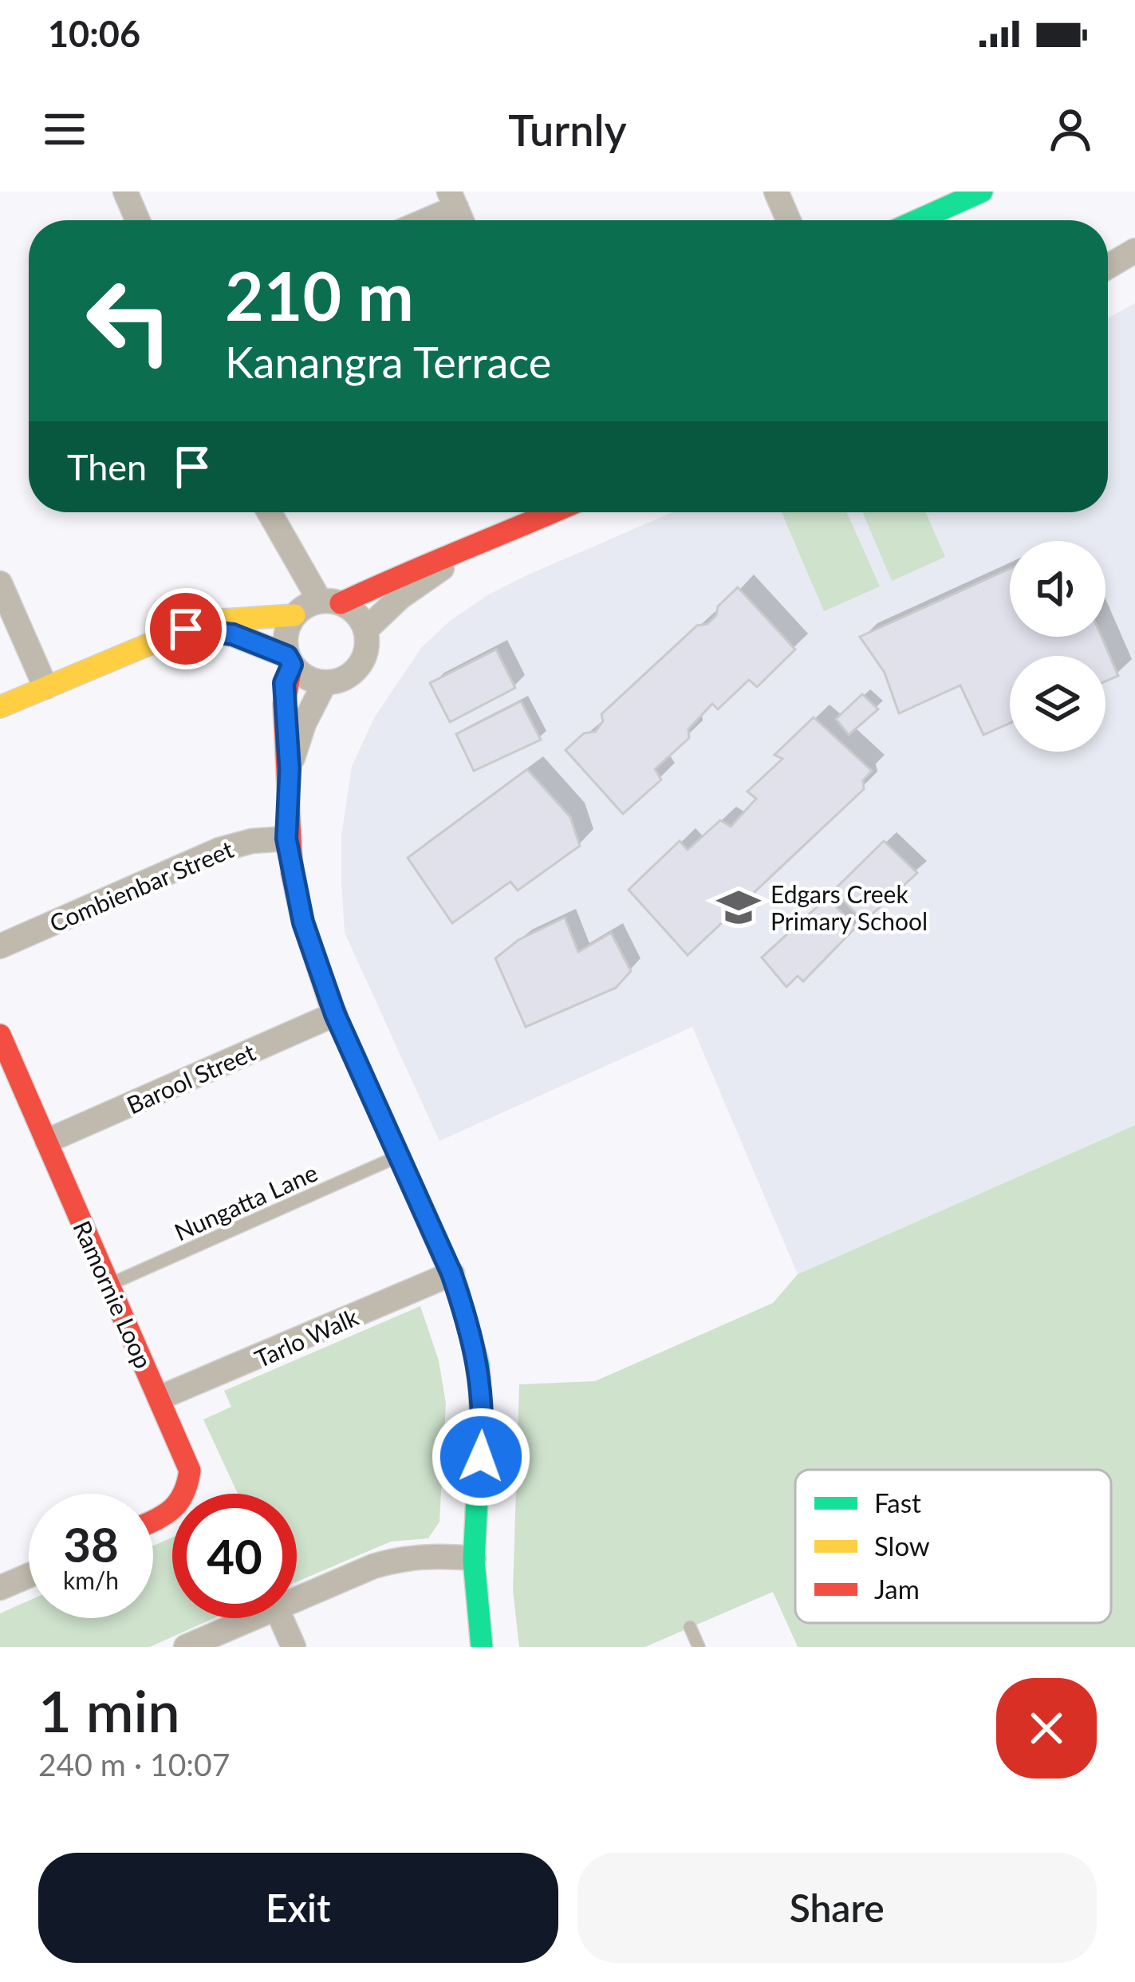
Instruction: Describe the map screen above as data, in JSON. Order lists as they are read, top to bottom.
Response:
{
  "streets": {
    "street": [
      "Combienbar Street",
      "Barool Street",
      "Ramornie Loop",
      "Tarlo Walk"
    ],
    "lane": ["Nungatta Lane"]
  },
  "crossings": [
    ["Barool Street", "Ramornie Loop"],
    ["Nungatta Lane", "Ramornie Loop"],
    ["Ramornie Loop", "Tarlo Walk"]
  ],
  "places": {
    "school or university": ["Edgars Creek Primary School"]
  },
  "legend": ["Fast", "Slow", "Jam"],
  "page": {
    "status": "10:06",
    "header": "Turnly",
    "turn": ["210 m", "Kanangra Terrace"],
    "then": "Then",
    "speed": "38 km/h",
    "limit": "40",
    "heading": ["1 min", "240 m · 10:07"],
    "buttons": ["Exit", "Share"]
  }
}
